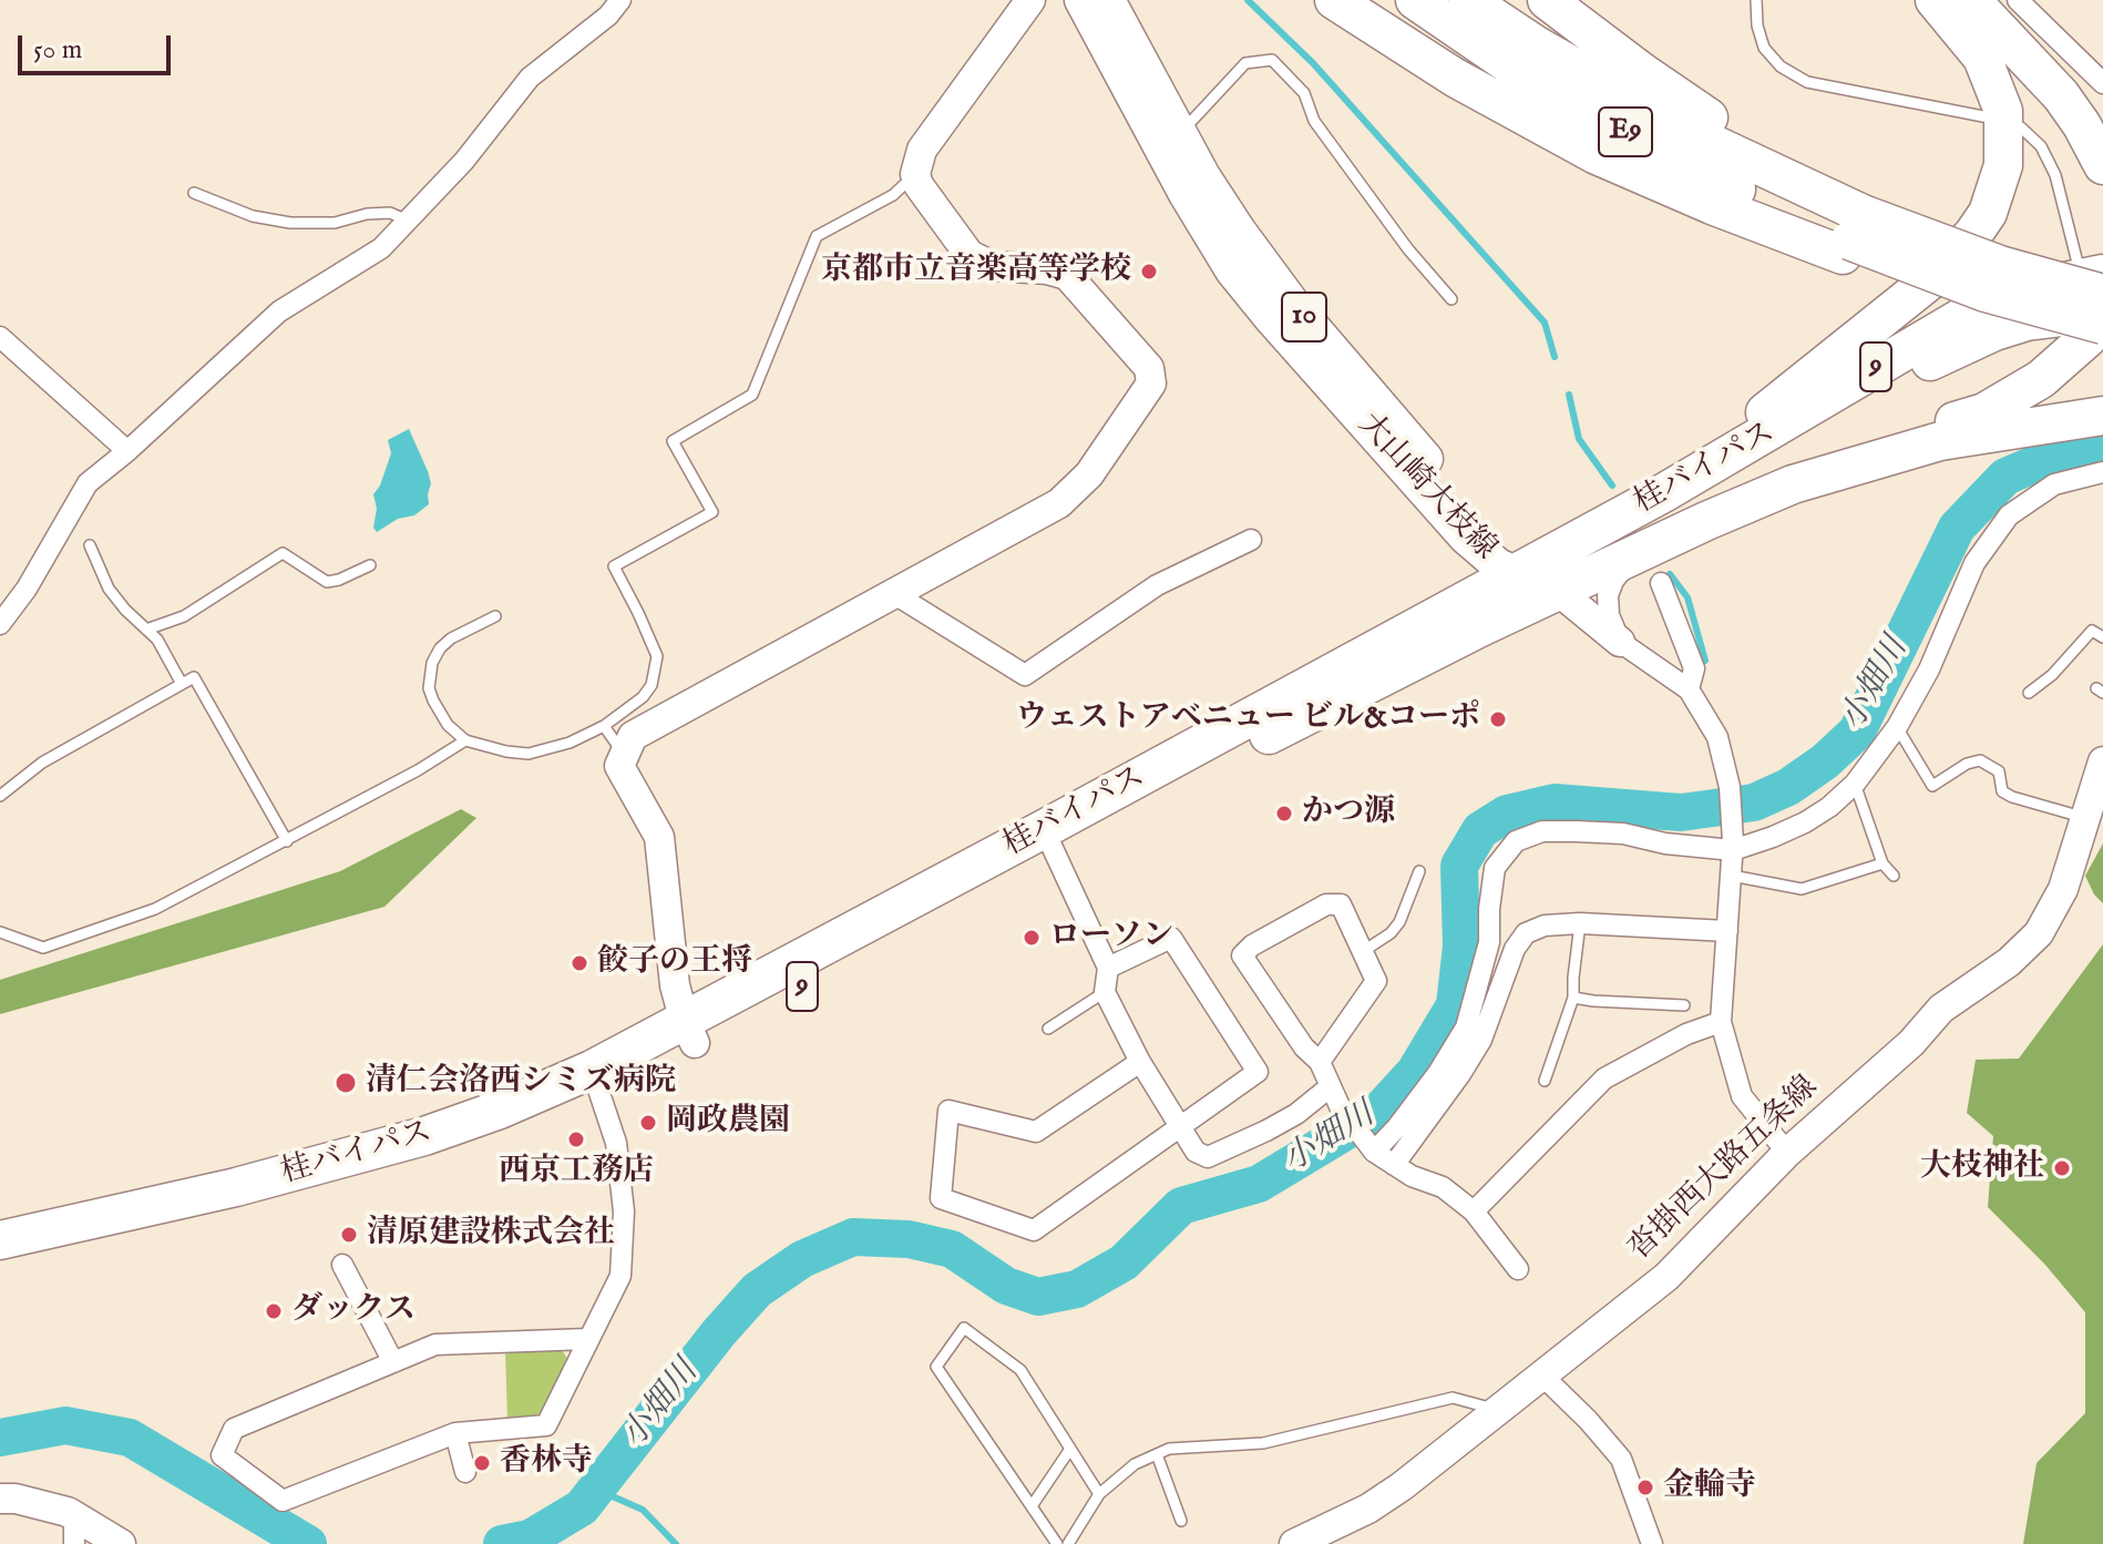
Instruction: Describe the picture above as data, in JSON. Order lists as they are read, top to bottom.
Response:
{
  "streets": {
    "highway": ["E9", "9", "桂バイパス"],
    "main road": ["10", "大山崎大枝線"],
    "street": ["沓掛西大路五条線"]
  },
  "crossings": [
    ["E9", "桂バイパス"],
    ["桂バイパス", "大山崎大枝線"]
  ],
  "water": ["小畑川"],
  "places": [
    "京都市立音楽高等学校",
    "ウェストアベニュー ビル&コーポ",
    "かつ源",
    "ローソン",
    "餃子の王将",
    "清仁会洛西シミズ病院",
    "岡政農園",
    "西京工務店",
    "大枝神社",
    "清原建設株式会社",
    "ダックス",
    "香林寺",
    "金輪寺"
  ],
  "scale_bar": "50 m"
}
